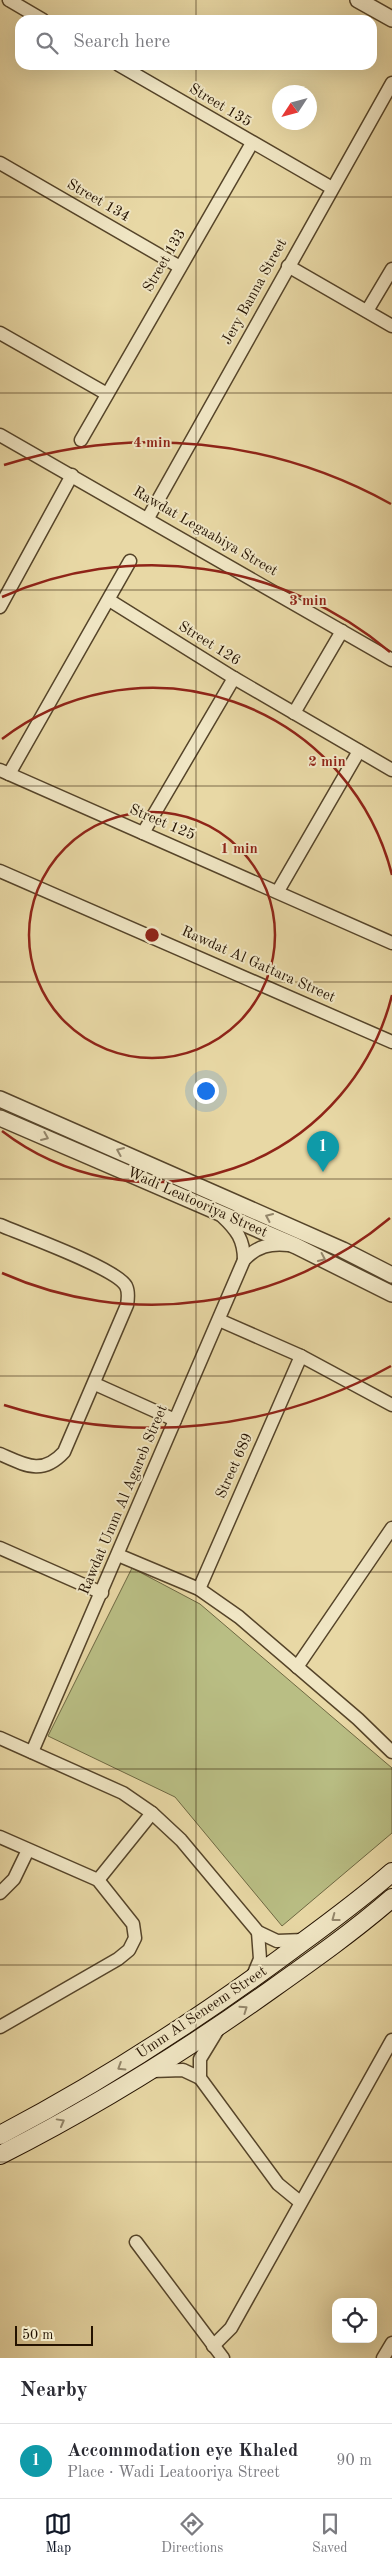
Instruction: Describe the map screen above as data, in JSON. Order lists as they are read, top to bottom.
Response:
{
  "streets": {
    "main road": ["Umm Al Seneem Street"],
    "street": [
      "Street 135",
      "Street 134",
      "Street 133",
      "Jery Banna Street",
      "Rawdat Legaabiya Street",
      "Street 126",
      "Street 125",
      "Rawdat Al Gattara Street",
      "Wadi Leatooriya Street",
      "Street 689",
      "Rawdat Umm Al Agareb Street"
    ]
  },
  "crossings": [
    ["Street 135", "Street 133"],
    ["Street 135", "Jery Banna Street"],
    ["Street 134", "Street 133"],
    ["Jery Banna Street", "Rawdat Legaabiya Street"]
  ],
  "scale_bar": "50 m",
  "north": "bottom left",
  "page": {
    "search": "Search here",
    "pins": "1",
    "scale": "50 m",
    "heading": "Nearby",
    "list": [
      {
        "mark": "1",
        "name": "Accommodation eye Khaled",
        "note": "Place · Wadi Leatooriya Street",
        "value": "90 m"
      }
    ],
    "nav": ["Map", "Directions", "Saved"]
  },
  "rings": [
    "4 min",
    "3 min",
    "2 min",
    "1 min"
  ]
}
